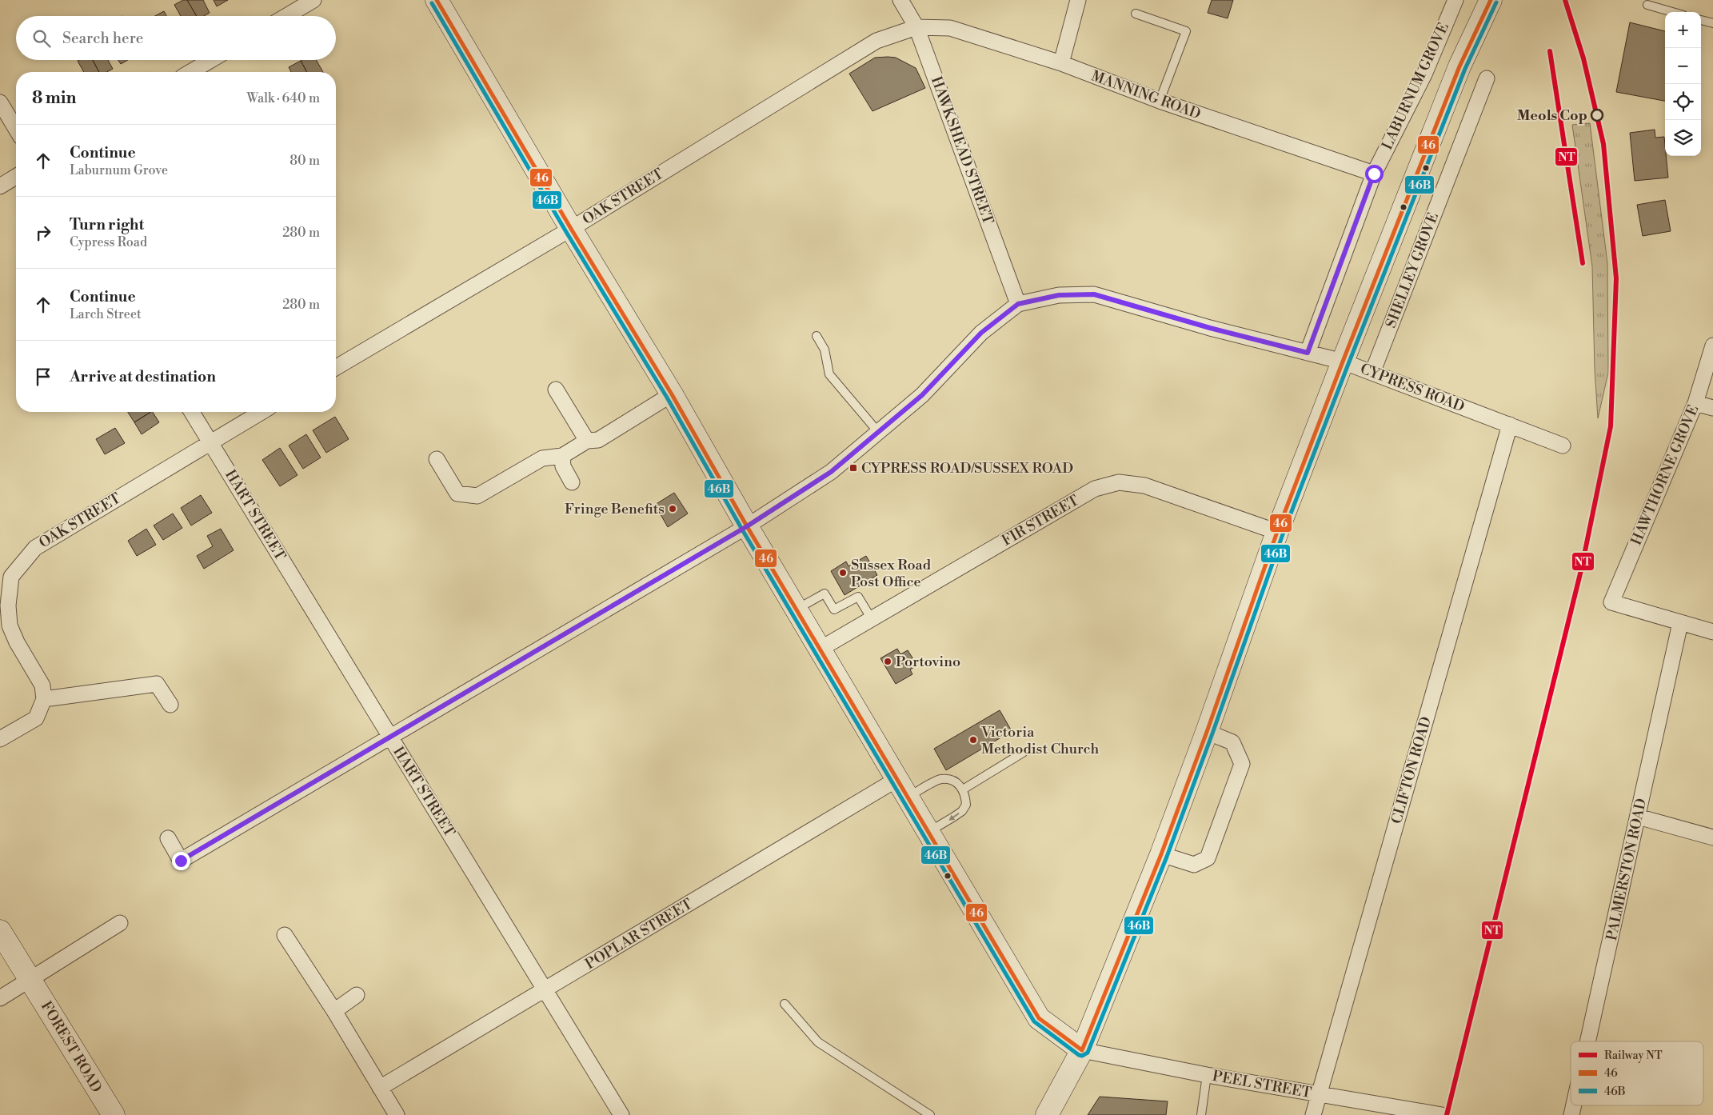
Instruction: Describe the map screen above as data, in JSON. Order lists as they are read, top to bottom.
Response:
{
  "streets": {
    "street": [
      "LABURNUM GROVE",
      "MANNING ROAD",
      "HAWKSHEAD STREET",
      "OAK STREET",
      "SHELLEY GROVE",
      "CYPRESS ROAD",
      "HAWTHORNE GROVE",
      "HART STREET",
      "FIR STREET",
      "CLIFTON ROAD",
      "PALMERSTON ROAD",
      "POPLAR STREET",
      "FOREST ROAD",
      "PEEL STREET"
    ]
  },
  "crossings": [
    ["LABURNUM GROVE", "MANNING ROAD"],
    ["LABURNUM GROVE", "CYPRESS ROAD"],
    ["MANNING ROAD", "HAWKSHEAD STREET"],
    ["MANNING ROAD", "OAK STREET"],
    ["HAWKSHEAD STREET", "OAK STREET"],
    ["HAWKSHEAD STREET", "CYPRESS ROAD"],
    ["OAK STREET", "HART STREET"],
    ["SHELLEY GROVE", "CYPRESS ROAD"],
    ["CYPRESS ROAD", "HART STREET"],
    ["CYPRESS ROAD", "CLIFTON ROAD"],
    ["HAWTHORNE GROVE", "PALMERSTON ROAD"],
    ["HART STREET", "POPLAR STREET"],
    ["CLIFTON ROAD", "PEEL STREET"]
  ],
  "places": {
    "other": [
      "Meols Cop",
      "Fringe Benefits",
      "Sussex Road Post Office",
      "Portovino",
      "Victoria Methodist Church"
    ],
    "transit": ["CYPRESS ROAD/SUSSEX ROAD"]
  },
  "lines": ["rail line NT", "transit line 46", "transit line 46B"],
  "legend": ["Railway NT", "46", "46B"],
  "page": {
    "map_buttons": ["+", "−"],
    "search": "Search here",
    "heading": ["8 min", "Walk · 640 m"],
    "list": [
      ["Continue", "Laburnum Grove", "80 m"],
      ["Turn right", "Cypress Road", "280 m"],
      ["Continue", "Larch Street", "280 m"],
      "Arrive at destination"
    ]
  }
}
